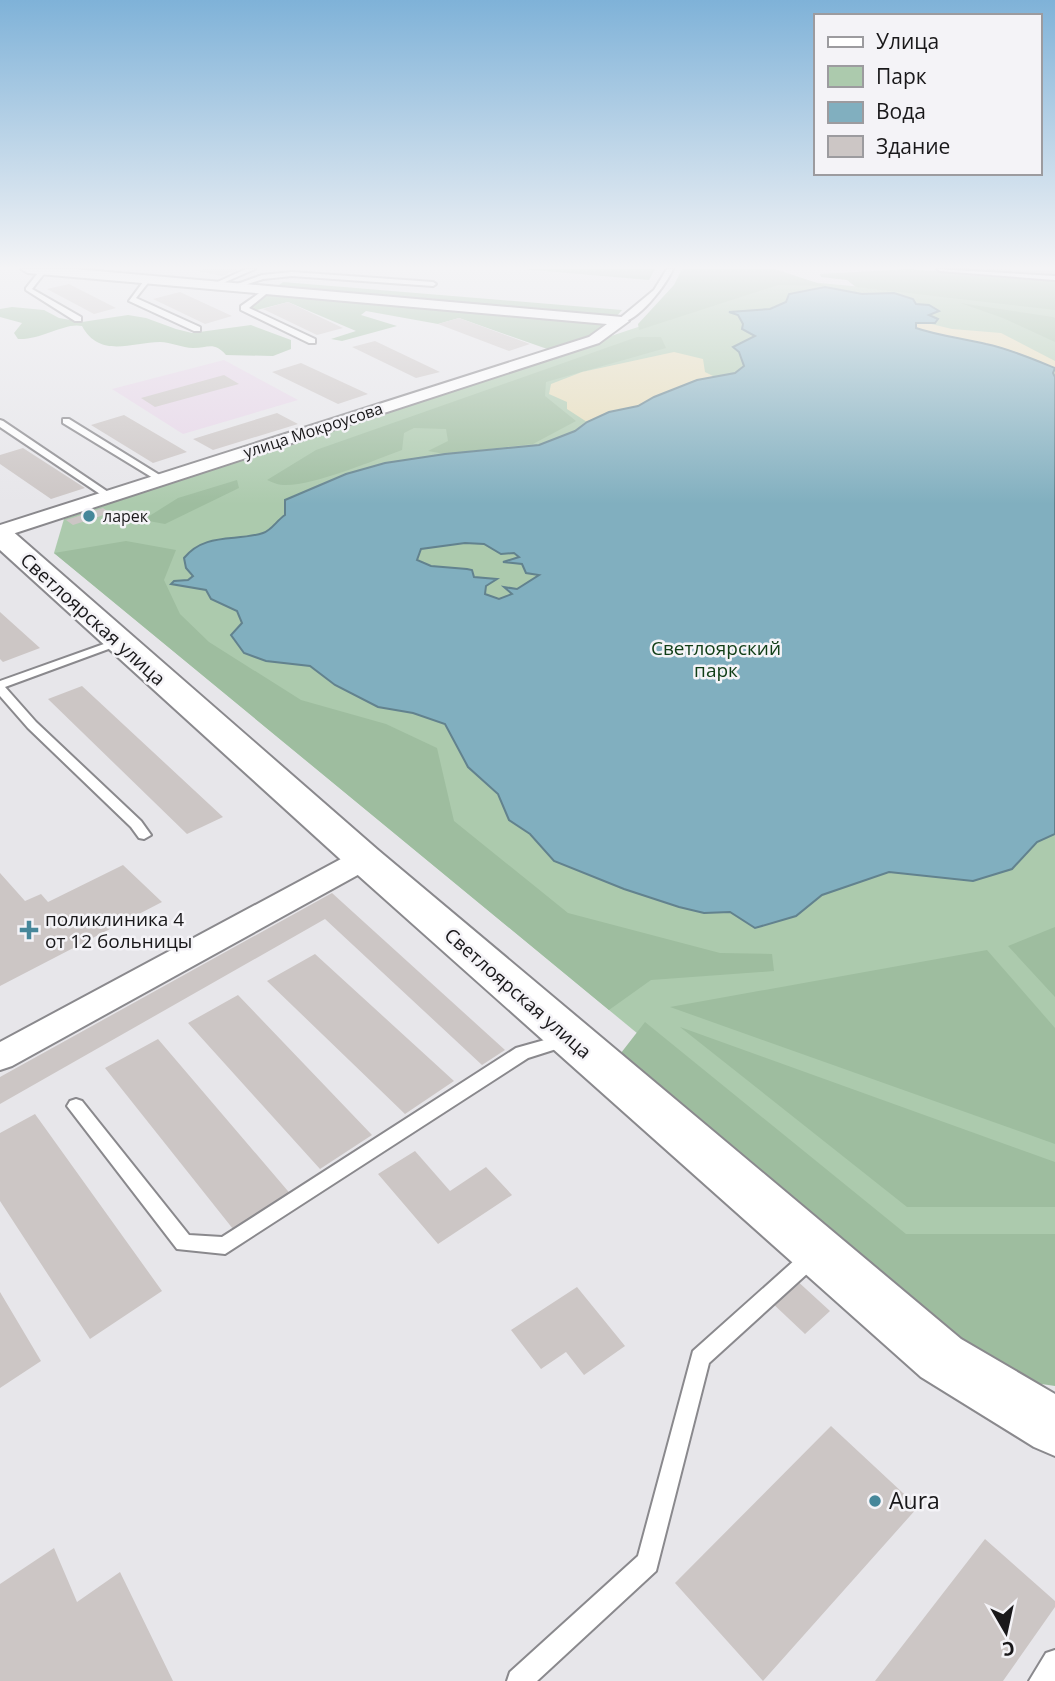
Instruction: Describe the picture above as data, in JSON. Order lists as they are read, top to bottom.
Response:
{
  "streets": {
    "main road": ["Светлоярская улица"],
    "street": ["улица Мокроусова"]
  },
  "crossings": [
    ["улица Мокроусова", "Светлоярская улица"]
  ],
  "parks": ["Светлоярский парк"],
  "places": {
    "other": ["ларек", "Aura"],
    "health": ["поликлиника 4 от 12 больницы"]
  },
  "legend": [
    "Улица",
    "Парк",
    "Вода",
    "Здание"
  ],
  "north": "bottom"
}
